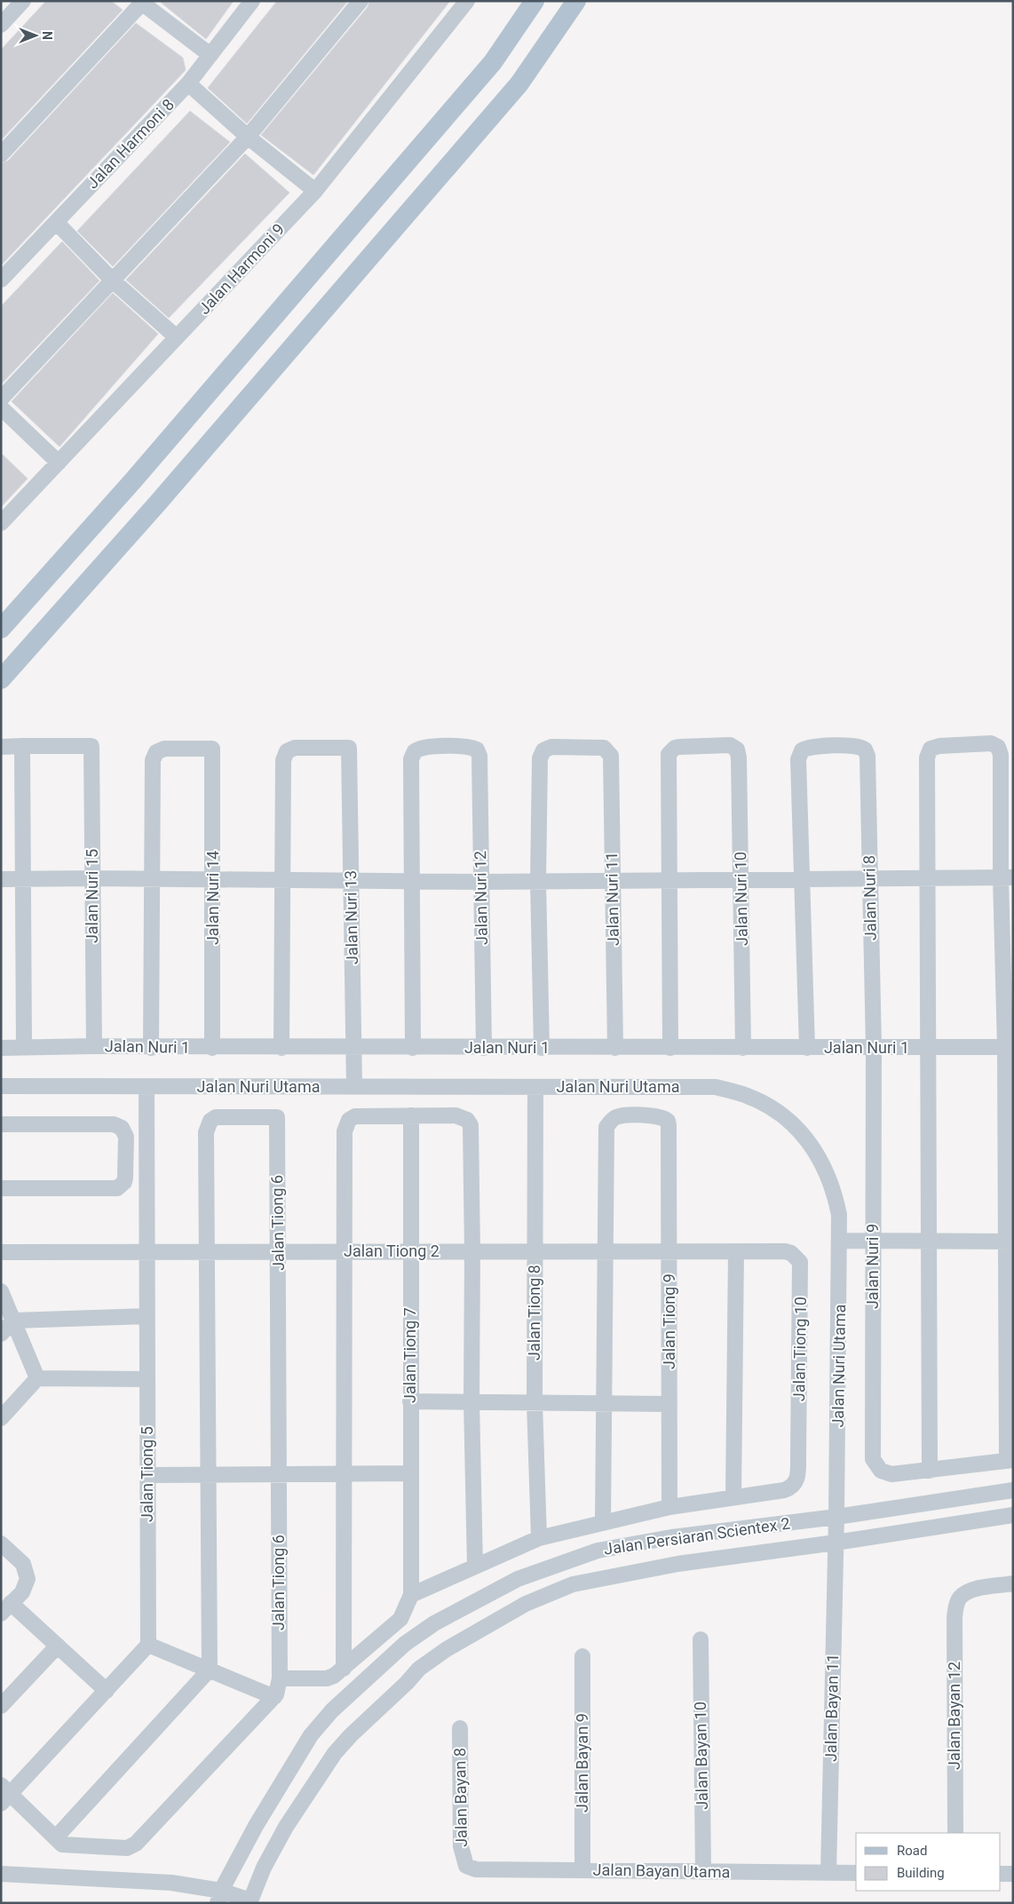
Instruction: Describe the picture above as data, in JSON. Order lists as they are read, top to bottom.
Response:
{
  "streets": {
    "street": [
      "Jalan Harmoni 8",
      "Jalan Harmoni 9",
      "Jalan Nuri 15",
      "Jalan Nuri 14",
      "Jalan Nuri 12",
      "Jalan Nuri 8",
      "Jalan Nuri 11",
      "Jalan Nuri 10",
      "Jalan Nuri 13",
      "Jalan Nuri 1",
      "Jalan Nuri Utama",
      "Jalan Tiong 6",
      "Jalan Tiong 2",
      "Jalan Nuri 9",
      "Jalan Tiong 8",
      "Jalan Tiong 9",
      "Jalan Tiong 10",
      "Jalan Tiong 7",
      "Jalan Tiong 5",
      "Jalan Persiaran Scientex 2",
      "Jalan Bayan 11",
      "Jalan Bayan 12",
      "Jalan Bayan 10",
      "Jalan Bayan 9",
      "Jalan Bayan 8",
      "Jalan Bayan Utama"
    ]
  },
  "crossings": [
    ["Jalan Nuri 15", "Jalan Nuri 1"],
    ["Jalan Nuri 14", "Jalan Nuri 1"],
    ["Jalan Nuri 12", "Jalan Nuri 1"],
    ["Jalan Nuri 8", "Jalan Nuri 1"],
    ["Jalan Nuri 8", "Jalan Nuri 9"],
    ["Jalan Nuri 11", "Jalan Nuri 1"],
    ["Jalan Nuri 10", "Jalan Nuri 1"],
    ["Jalan Nuri 13", "Jalan Nuri 1"],
    ["Jalan Nuri 13", "Jalan Nuri Utama"],
    ["Jalan Nuri 1", "Jalan Nuri 9"],
    ["Jalan Nuri Utama", "Jalan Tiong 8"],
    ["Jalan Nuri Utama", "Jalan Tiong 5"],
    ["Jalan Nuri Utama", "Jalan Persiaran Scientex 2"],
    ["Jalan Nuri Utama", "Jalan Bayan 11"],
    ["Jalan Tiong 6", "Jalan Tiong 2"],
    ["Jalan Tiong 2", "Jalan Tiong 8"],
    ["Jalan Tiong 2", "Jalan Tiong 9"],
    ["Jalan Tiong 2", "Jalan Tiong 10"],
    ["Jalan Tiong 2", "Jalan Tiong 7"],
    ["Jalan Tiong 2", "Jalan Tiong 5"],
    ["Jalan Persiaran Scientex 2", "Jalan Bayan 11"],
    ["Jalan Bayan 11", "Jalan Bayan Utama"],
    ["Jalan Bayan 10", "Jalan Bayan Utama"],
    ["Jalan Bayan 9", "Jalan Bayan Utama"],
    ["Jalan Bayan 8", "Jalan Bayan Utama"]
  ],
  "legend": ["Road", "Building"],
  "north": "right"
}
